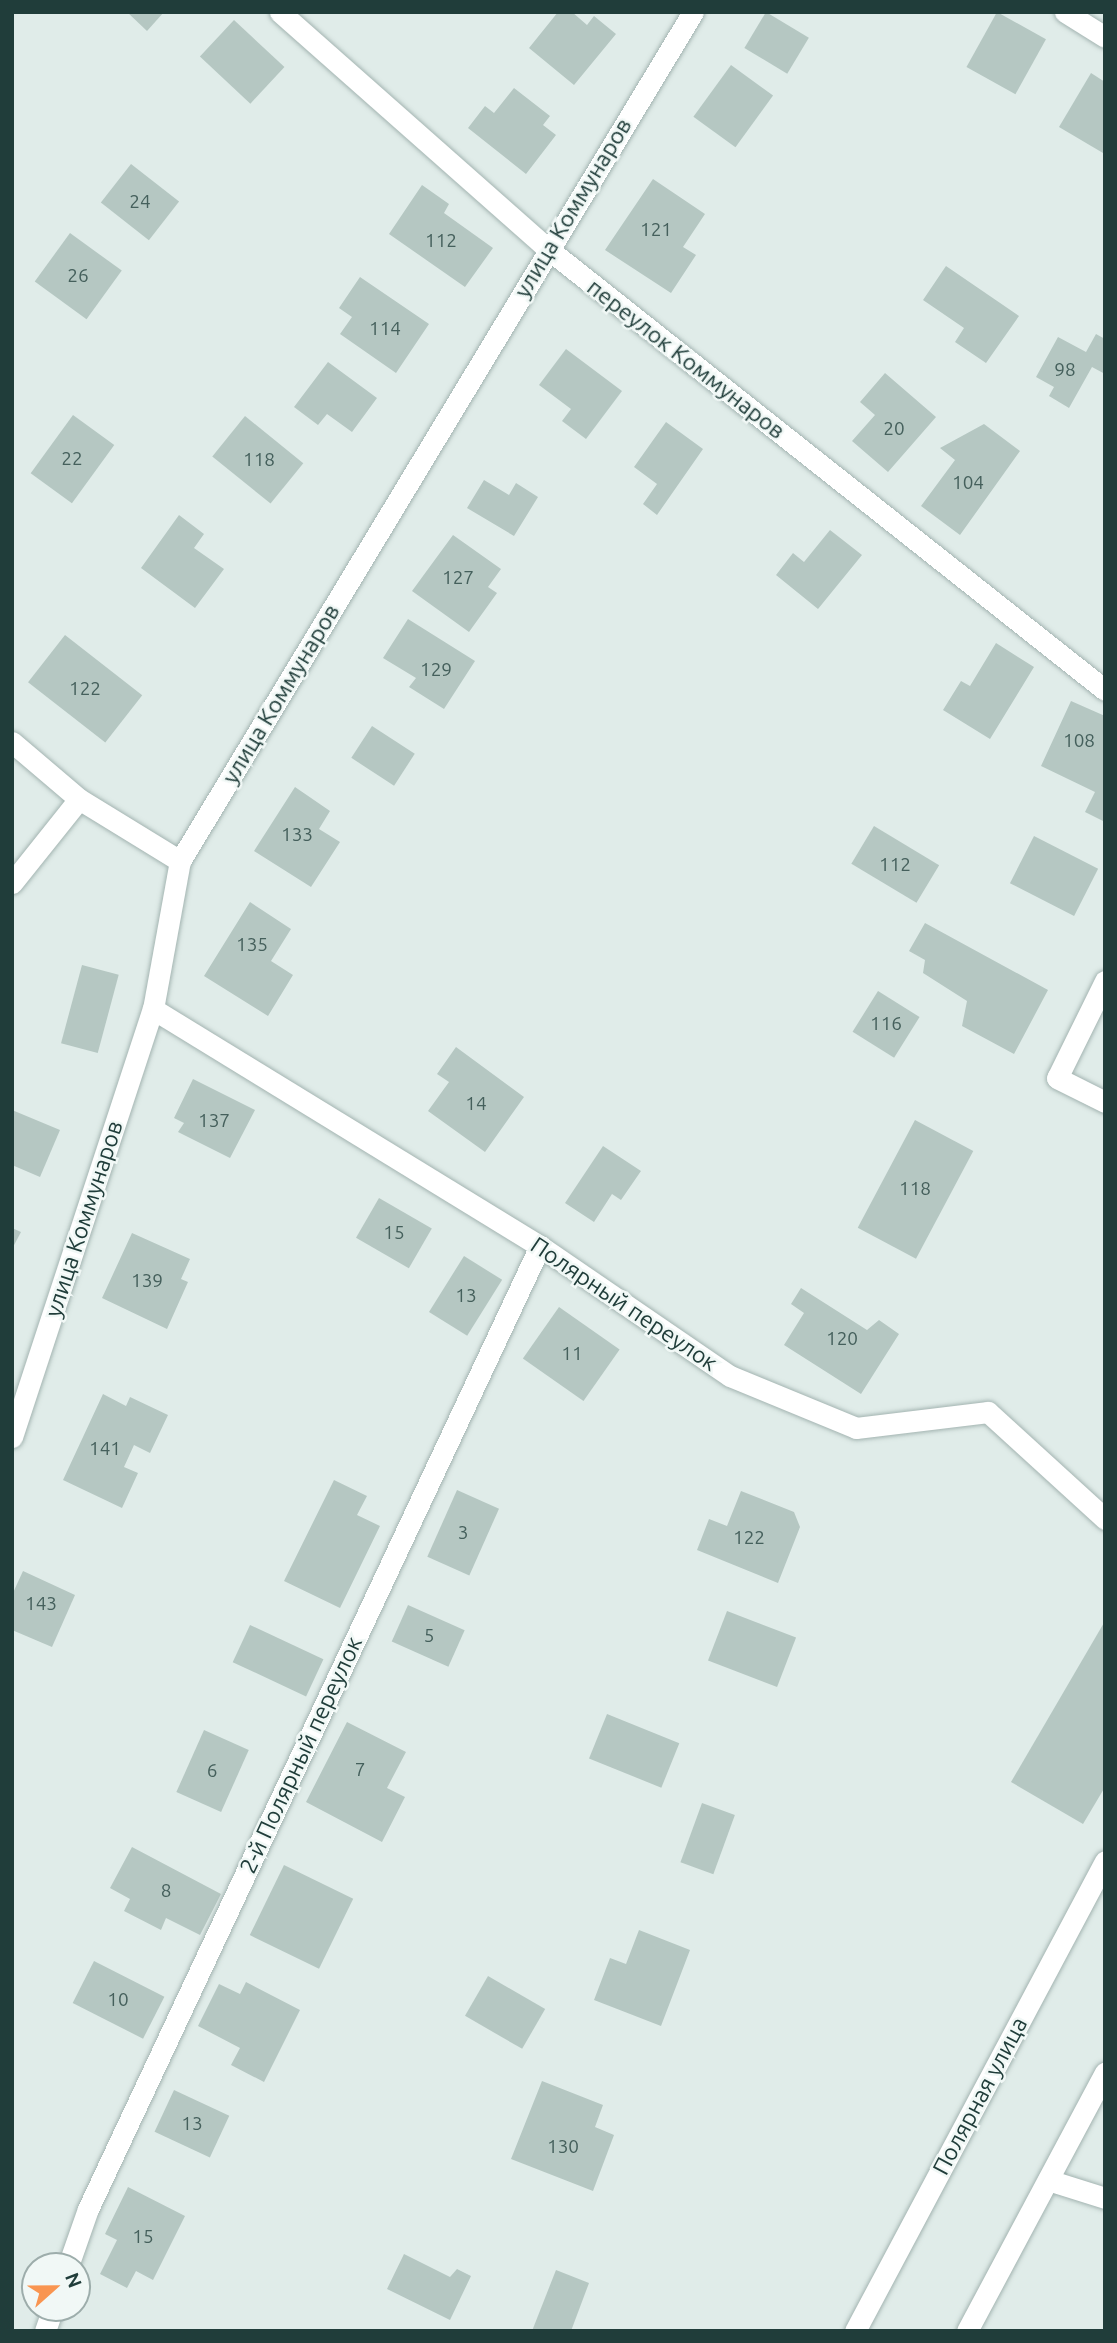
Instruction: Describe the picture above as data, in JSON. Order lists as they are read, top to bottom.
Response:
{
  "streets": {
    "street": [
      "улица Коммунаров",
      "переулок Коммунаров",
      "Полярный переулок",
      "2-й Полярный переулок",
      "Полярная улица"
    ]
  },
  "crossings": [
    ["улица Коммунаров", "переулок Коммунаров"],
    ["улица Коммунаров", "Полярный переулок"],
    ["Полярный переулок", "2-й Полярный переулок"]
  ],
  "house_numbers": [
    "24",
    "121",
    "112",
    "26",
    "114",
    "98",
    "20",
    "22",
    "118",
    "104",
    "127",
    "129",
    "122",
    "108",
    "133",
    "112",
    "135",
    "116",
    "14",
    "137",
    "118",
    "15",
    "139",
    "13",
    "120",
    "11",
    "141",
    "3",
    "122",
    "143",
    "5",
    "7",
    "6",
    "8",
    "10",
    "13",
    "130",
    "15"
  ],
  "north": "right"
}
